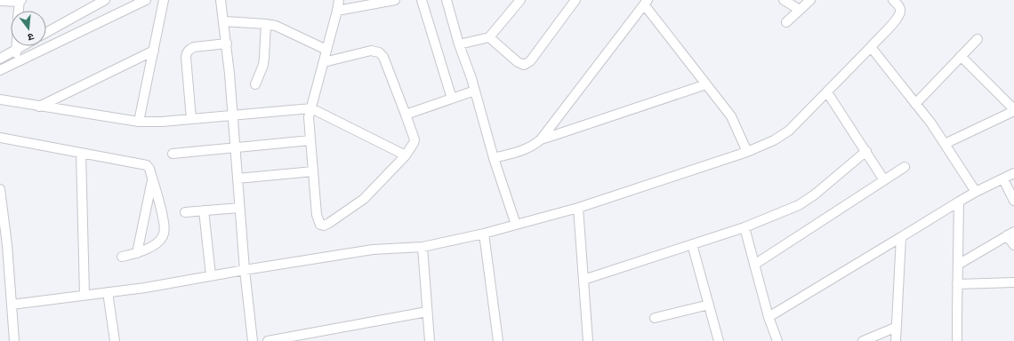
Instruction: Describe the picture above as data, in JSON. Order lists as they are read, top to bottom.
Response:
{
  "north": "bottom"
}
